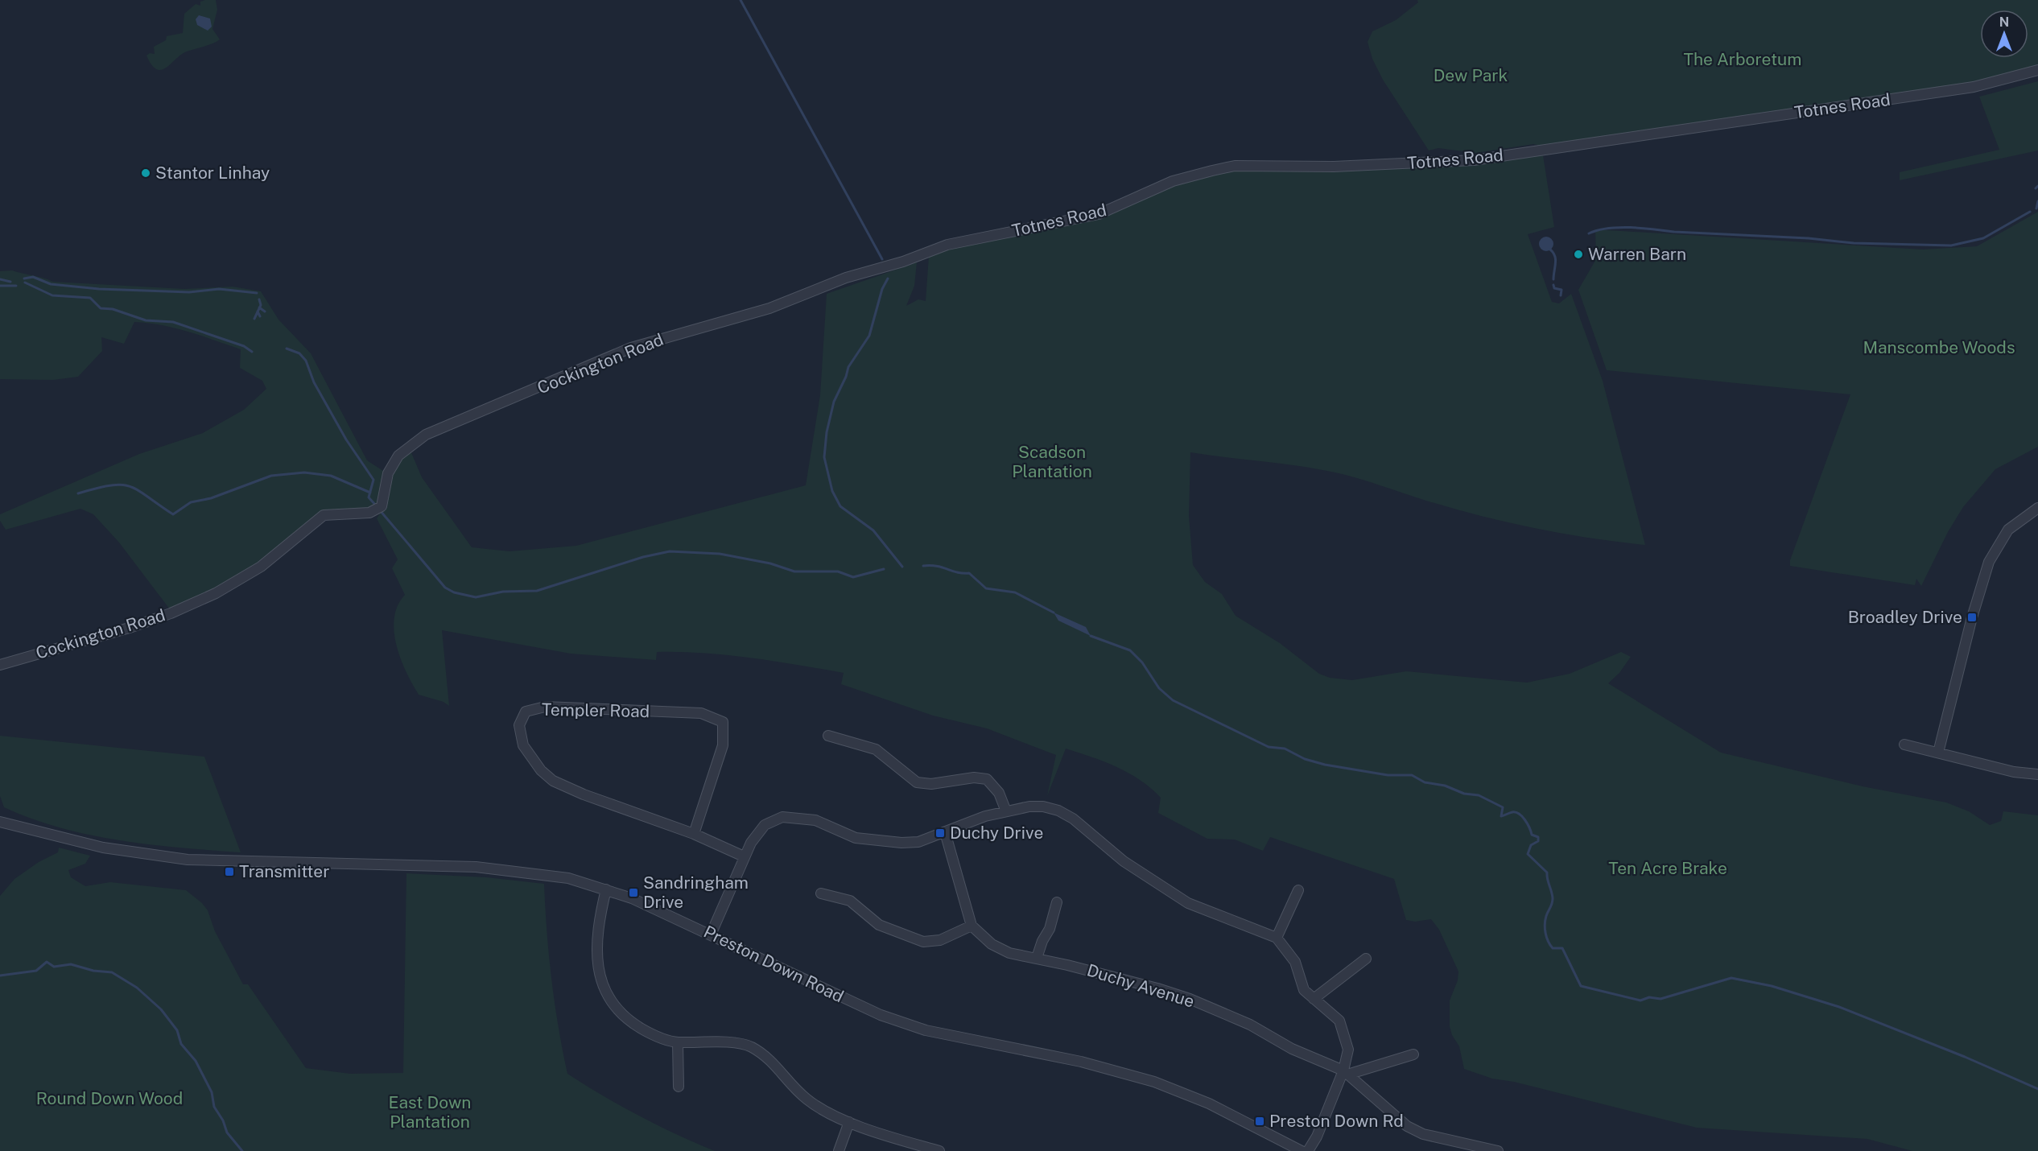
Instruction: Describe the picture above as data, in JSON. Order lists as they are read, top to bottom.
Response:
{
  "streets": {
    "street": [
      "Totnes Road",
      "Cockington Road",
      "Templer Road",
      "Preston Down Road",
      "Duchy Avenue"
    ]
  },
  "crossings": [
    ["Totnes Road", "Cockington Road"]
  ],
  "parks": [
    "The Arboretum",
    "Dew Park",
    "Manscombe Woods",
    "Scadson Plantation",
    "Ten Acre Brake",
    "Round Down Wood",
    "East Down Plantation"
  ],
  "places": {
    "other": ["Stantor Linhay", "Warren Barn"],
    "transit": [
      "Broadley Drive",
      "Duchy Drive",
      "Transmitter",
      "Sandringham Drive",
      "Preston Down Rd"
    ]
  },
  "north": "top"
}
